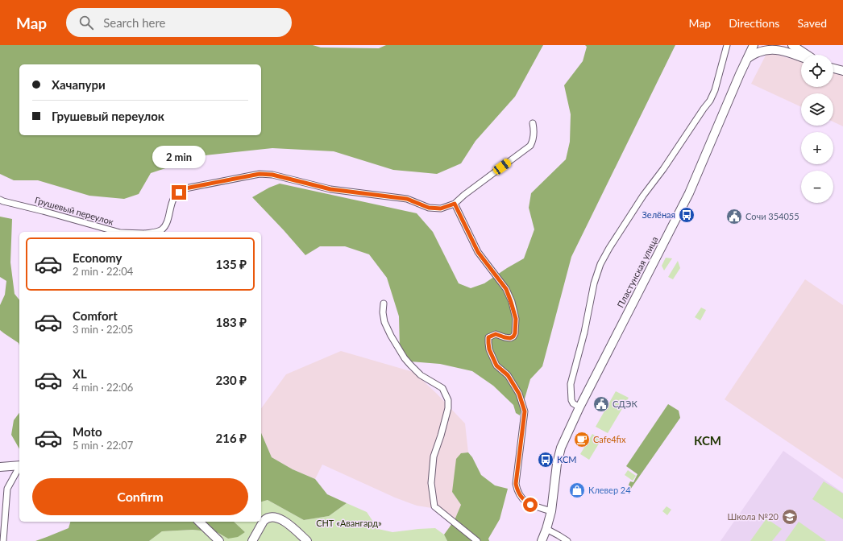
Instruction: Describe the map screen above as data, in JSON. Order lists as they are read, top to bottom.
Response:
{
  "streets": {
    "main road": ["Пластунская улица"],
    "street": ["Грушевый переулок"]
  },
  "districts": ["КСМ"],
  "parks": ["СНТ «Авангард»"],
  "places": {
    "bus stop": ["Зелёная", "КСМ"],
    "public building": ["Сочи 354055", "СДЭК"],
    "cafe": ["Cafe4fix"],
    "shop": ["Клевер 24"],
    "school or university": ["Школа №20"]
  },
  "page": {
    "header": "Map",
    "search": "Search here",
    "nav": ["Map", "Directions", "Saved"],
    "map_buttons": ["+", "−"],
    "banner": ["Хачапури", "Грушевый переулок"],
    "bubble": "2 min",
    "list": [
      {
        "name": "Economy",
        "note": "2 min · 22:04",
        "value": "135 ₽"
      },
      {
        "name": "Comfort",
        "note": "3 min · 22:05",
        "value": "183 ₽"
      },
      {
        "name": "XL",
        "note": "4 min · 22:06",
        "value": "230 ₽"
      },
      {
        "name": "Moto",
        "note": "5 min · 22:07",
        "value": "216 ₽"
      }
    ],
    "buttons": "Confirm"
  }
}
